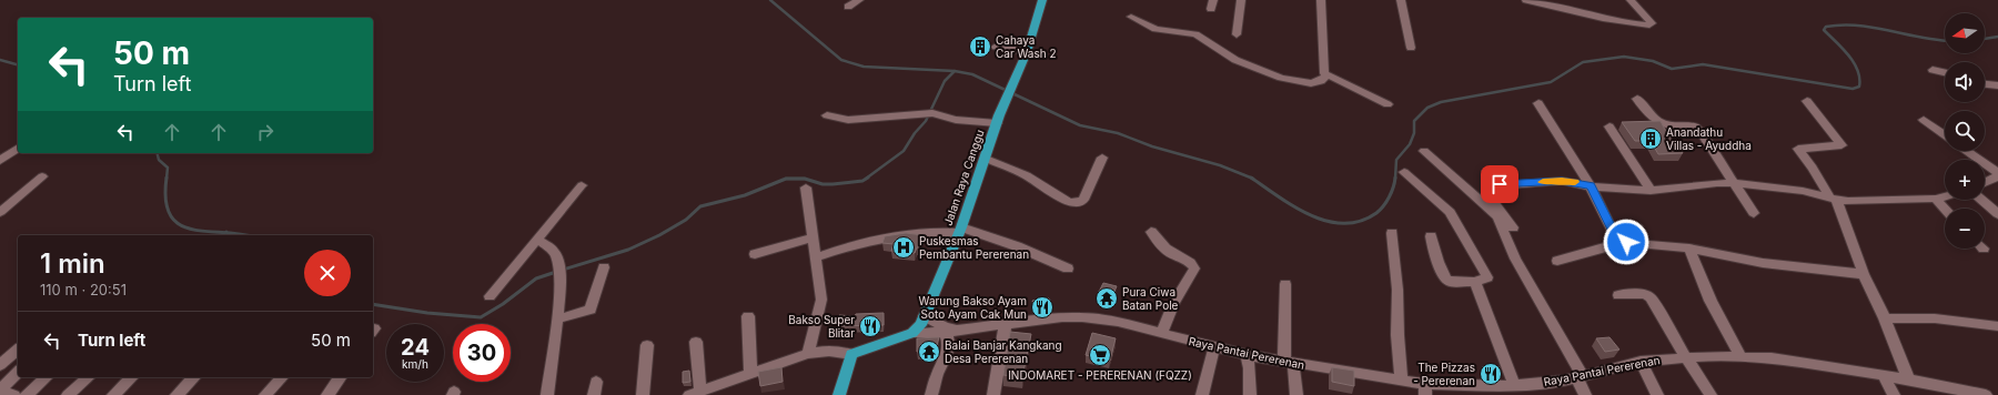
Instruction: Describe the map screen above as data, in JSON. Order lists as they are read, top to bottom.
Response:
{
  "streets": {
    "main road": ["Jalan Raya Canggu"],
    "street": ["Raya Pantai Pererenan"]
  },
  "crossings": [
    ["Jalan Raya Canggu", "Raya Pantai Pererenan"]
  ],
  "places": {
    "building": ["Cahaya Car Wash 2", "Anandathu Villas - Ayuddha"],
    "hospital": ["Puskesmas Pembantu Pererenan"],
    "temple": ["Pura Ciwa Batan Pole", "Balai Banjar Kangkang Desa Pererenan"],
    "restaurant": ["Warung Bakso Ayam Soto Ayam Cak Mun", "Bakso Super Blitar", "The Pizzas - Pererenan"],
    "supermarket": ["INDOMARET - PERERENAN (FQZZ)"]
  },
  "north": "left",
  "page": {
    "map_buttons": ["+", "−"],
    "turn": ["50 m", "Turn left"],
    "heading": ["1 min", "110 m · 20:51"],
    "list": [
      {
        "name": "Turn left",
        "value": "50 m"
      }
    ],
    "speed": "24 km/h",
    "limit": "30"
  }
}
